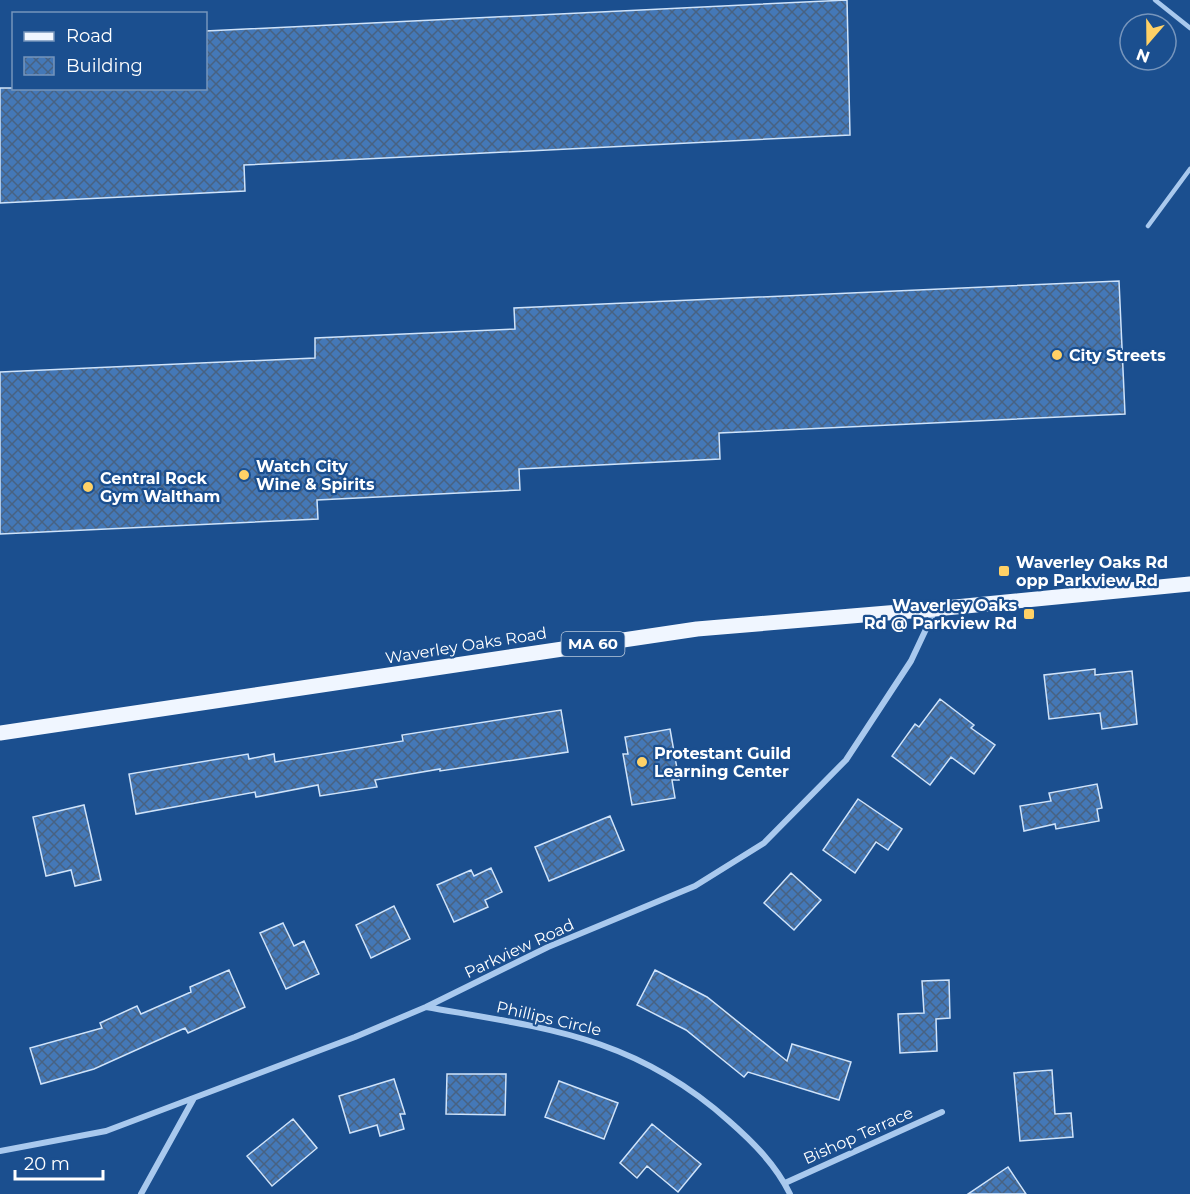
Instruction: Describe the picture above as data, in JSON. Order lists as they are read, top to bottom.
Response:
{
  "streets": {
    "main road": ["MA 60", "Waverley Oaks Road"],
    "street": ["Parkview Road", "Phillips Circle", "Bishop Terrace"]
  },
  "crossings": [
    ["Waverley Oaks Road", "Parkview Road"],
    ["Parkview Road", "Phillips Circle"],
    ["Phillips Circle", "Bishop Terrace"]
  ],
  "places": {
    "other": [
      "City Streets",
      "Watch City Wine & Spirits",
      "Central Rock Gym Waltham",
      "Protestant Guild Learning Center"
    ],
    "transit": ["Waverley Oaks Rd opp Parkview Rd", "Waverley Oaks Rd @ Parkview Rd"]
  },
  "legend": ["Road", "Building"],
  "scale_bar": "20 m",
  "north": "bottom"
}
